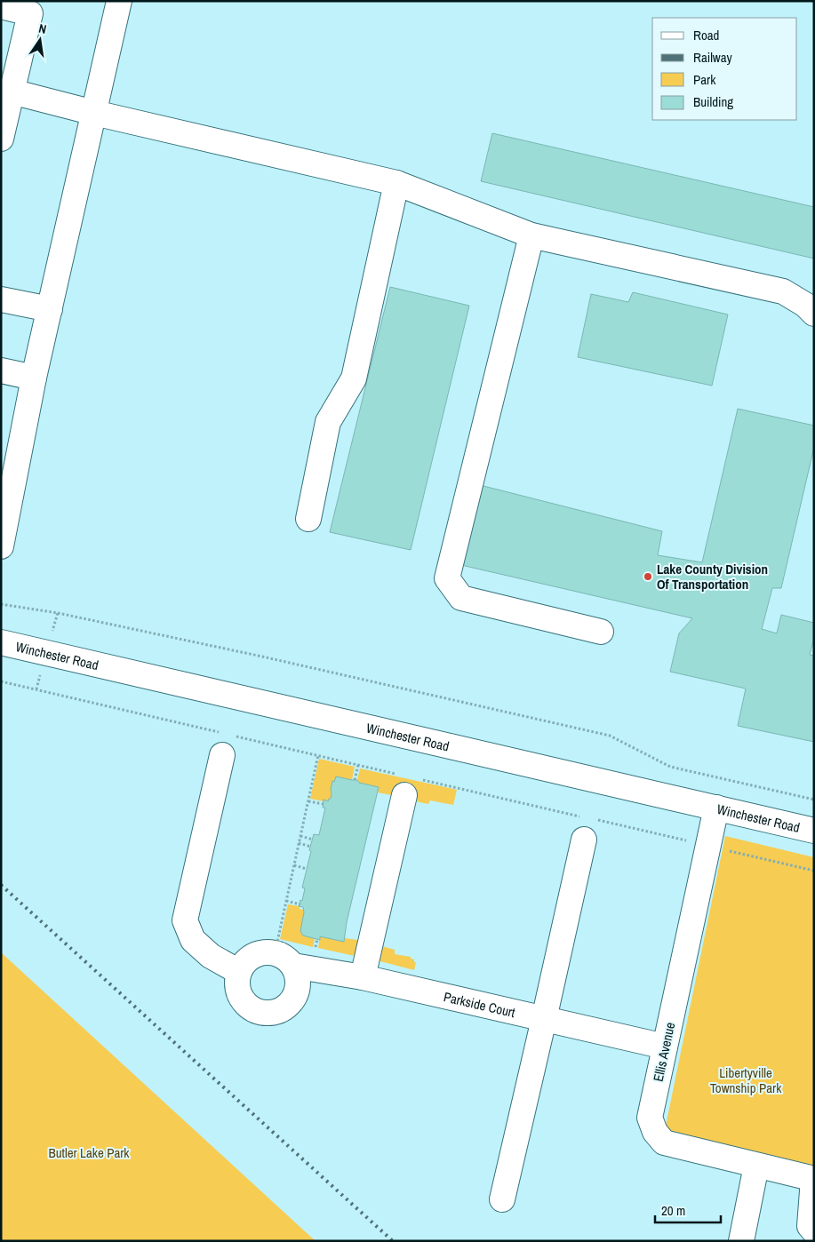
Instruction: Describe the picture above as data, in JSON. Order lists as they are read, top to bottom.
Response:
{
  "streets": {
    "street": ["Winchester Road", "Parkside Court", "Ellis Avenue"]
  },
  "crossings": [
    ["Winchester Road", "Ellis Avenue"],
    ["Parkside Court", "Ellis Avenue"]
  ],
  "parks": ["Libertyville Township Park", "Butler Lake Park"],
  "places": ["Lake County Division Of Transportation"],
  "legend": [
    "Road",
    "Railway",
    "Park",
    "Building"
  ],
  "scale_bar": "20 m",
  "north": "top"
}
